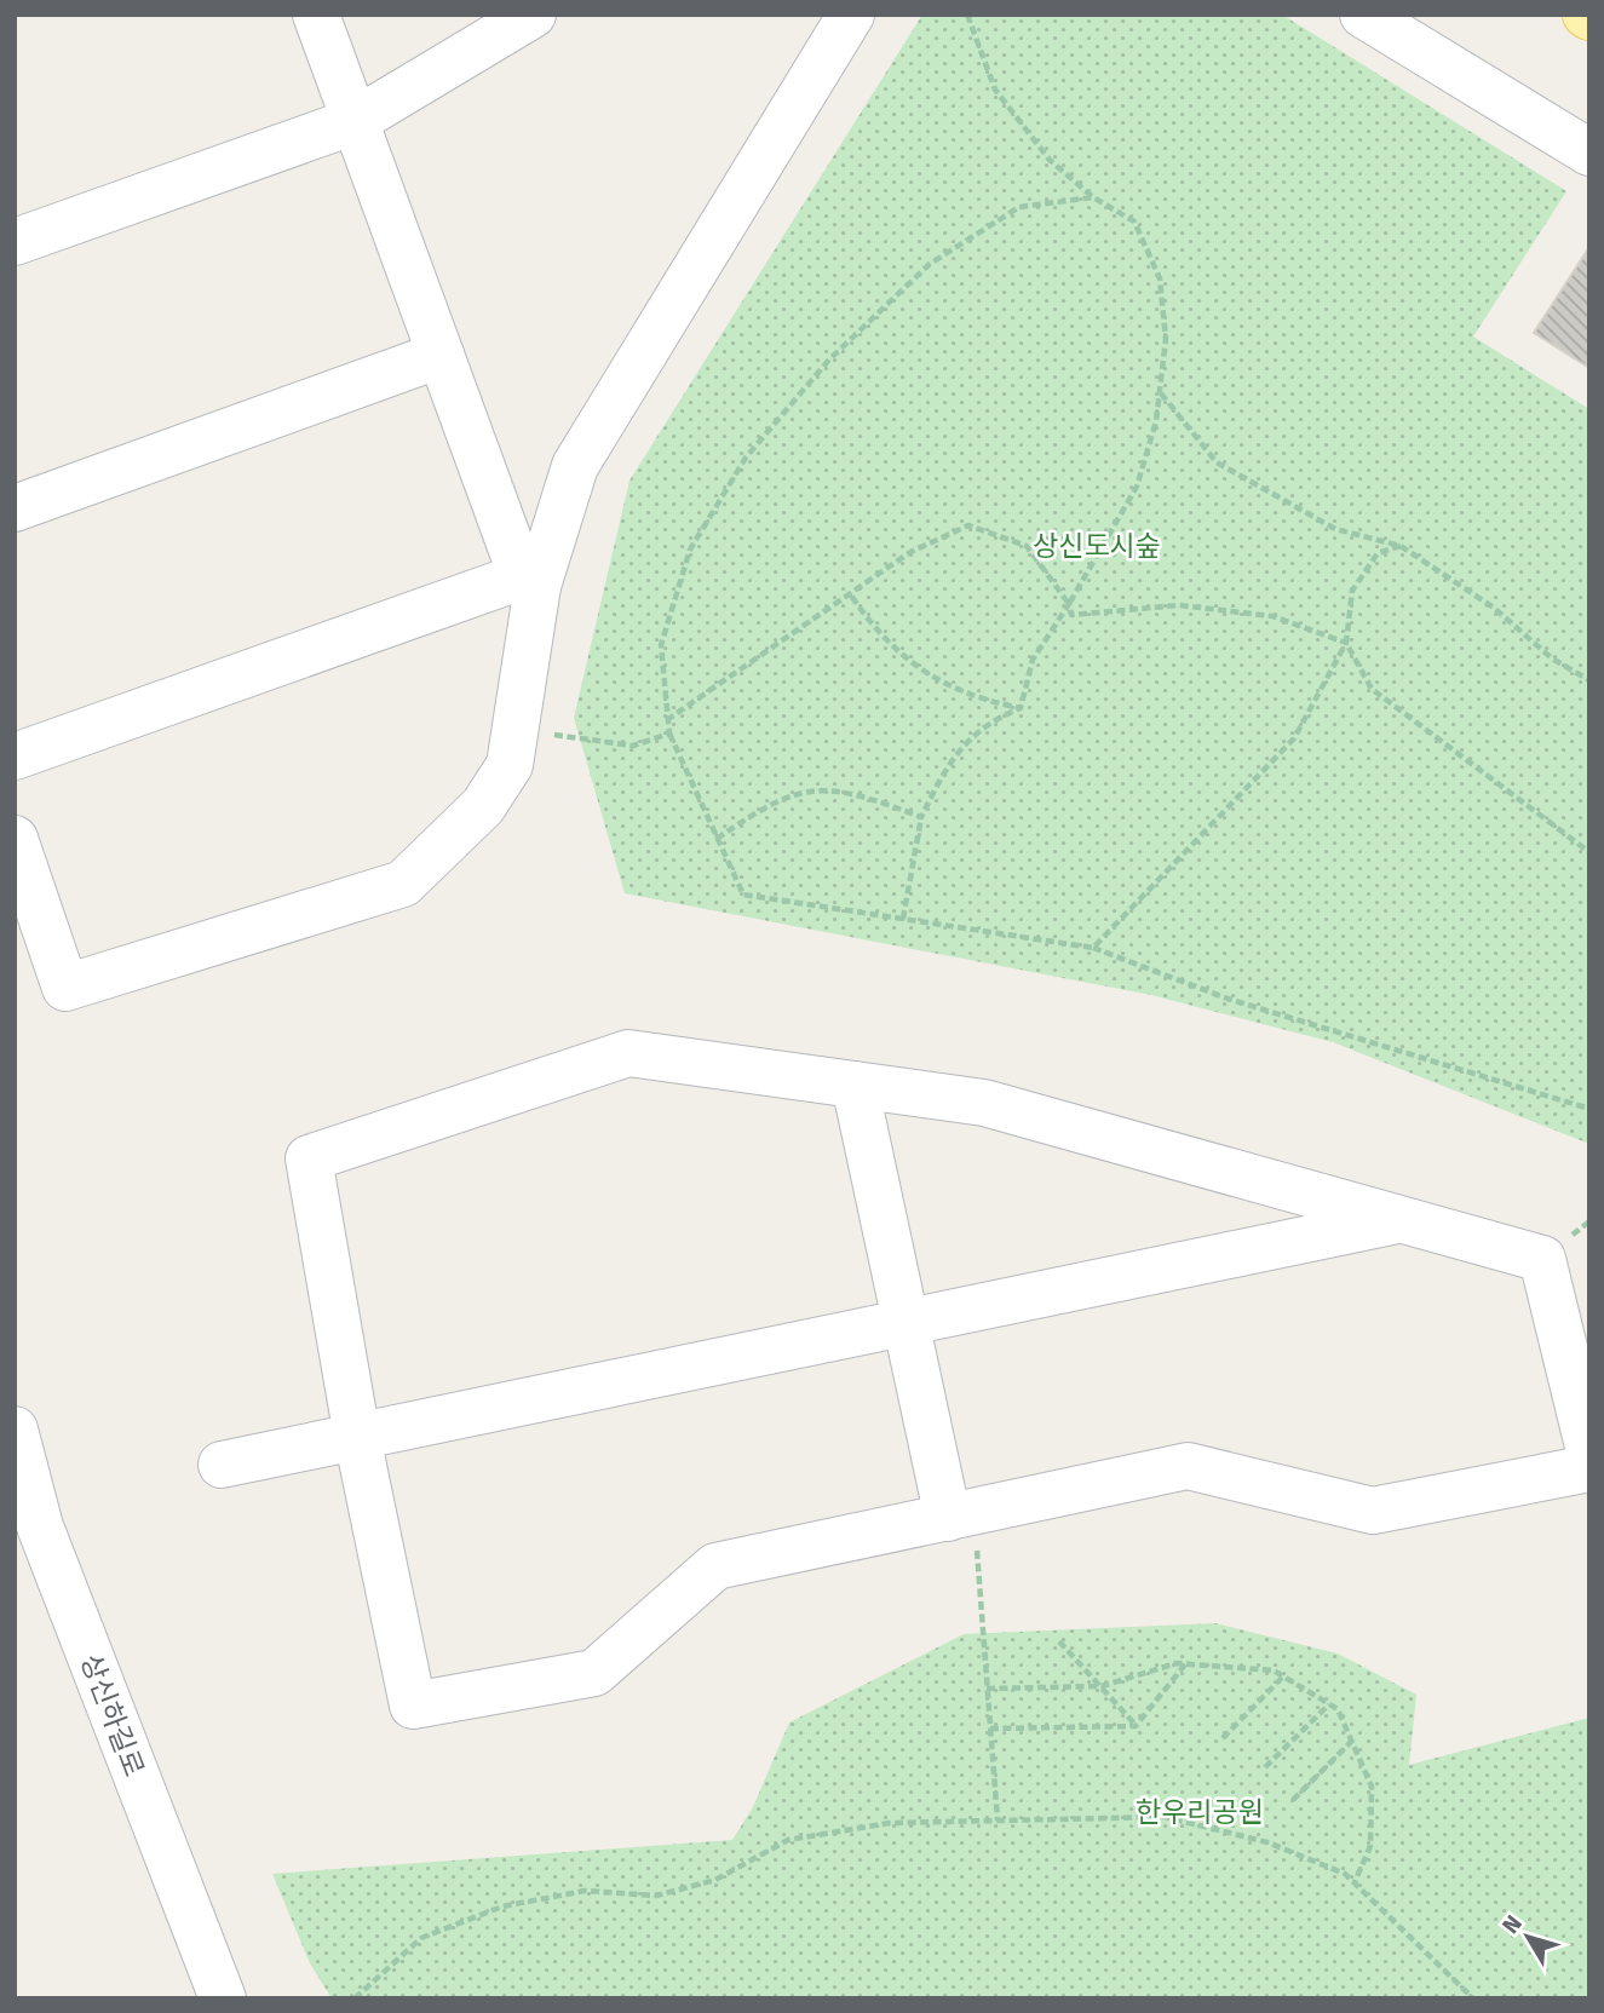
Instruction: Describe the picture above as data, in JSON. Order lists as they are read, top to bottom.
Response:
{
  "streets": {
    "street": ["상신하길로"]
  },
  "parks": ["상신도시숲", "한우리공원"],
  "north": "top left"
}
